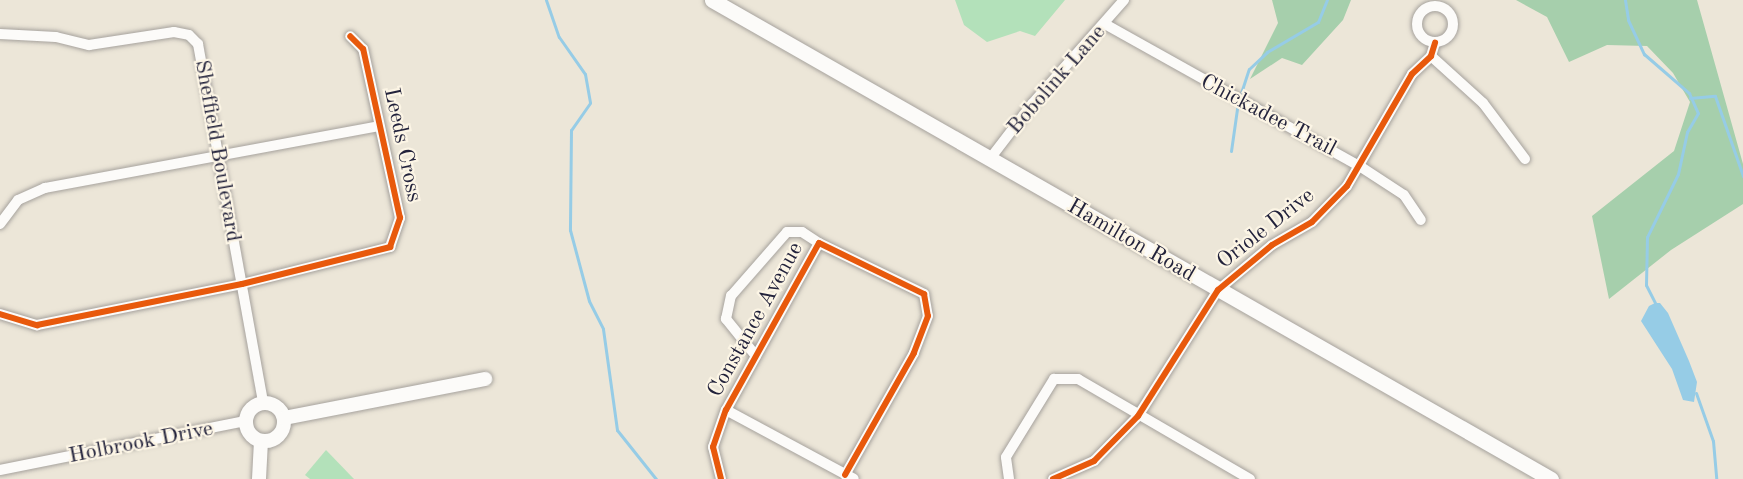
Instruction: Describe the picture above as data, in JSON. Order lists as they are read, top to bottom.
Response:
{
  "streets": {
    "main road": ["Hamilton Road"],
    "street": [
      "Bobolink Lane",
      "Chickadee Trail",
      "Leeds Cross",
      "Sheffield Boulevard",
      "Oriole Drive",
      "Constance Avenue",
      "Holbrook Drive"
    ]
  },
  "crossings": [
    ["Bobolink Lane", "Chickadee Trail"],
    ["Bobolink Lane", "Hamilton Road"],
    ["Chickadee Trail", "Oriole Drive"],
    ["Leeds Cross", "Sheffield Boulevard"],
    ["Sheffield Boulevard", "Holbrook Drive"],
    ["Oriole Drive", "Hamilton Road"]
  ]
}
